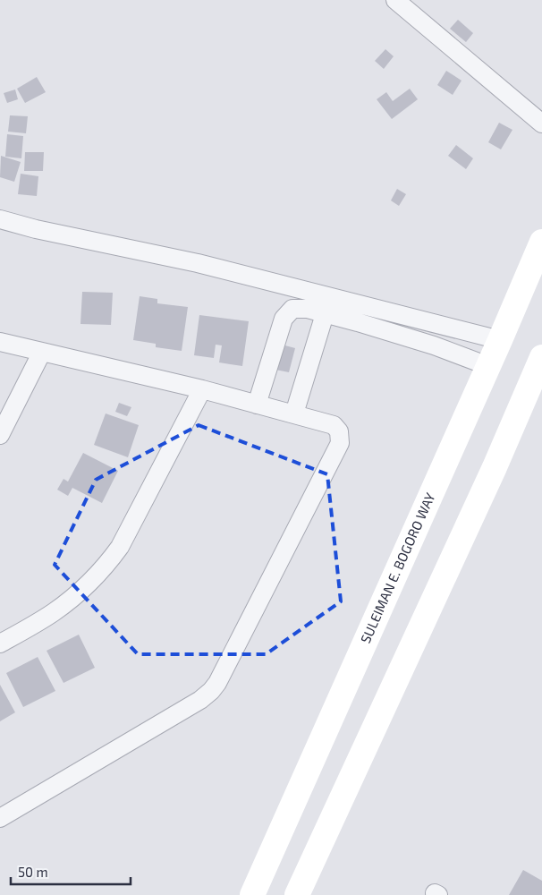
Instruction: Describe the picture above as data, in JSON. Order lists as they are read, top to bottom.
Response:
{
  "streets": {
    "street": ["SULEIMAN E. BOGORO WAY"]
  },
  "scale_bar": "50 m"
}
